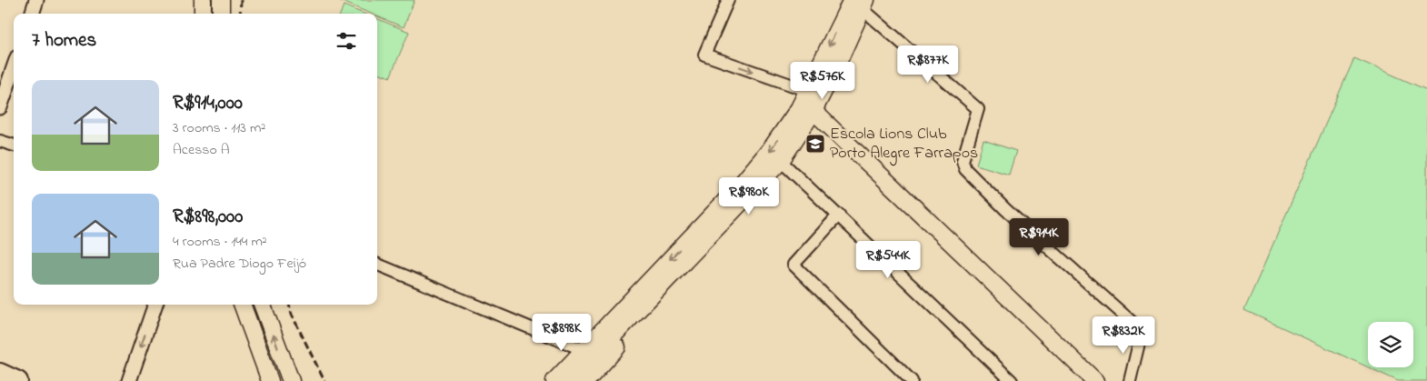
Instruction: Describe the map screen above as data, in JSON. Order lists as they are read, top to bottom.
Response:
{
  "places": {
    "school or university": ["Escola Lions Club Porto Alegre Farrapos"]
  },
  "page": {
    "heading": "7 homes",
    "price": [
      "R$877K",
      "R$576K",
      "R$980K",
      "R$914K",
      "R$544K",
      "R$898K",
      "R$832K"
    ],
    "list": [
      {
        "name": "R$914,000",
        "note": "3 rooms · 113 m² · Acesso A"
      },
      {
        "name": "R$898,000",
        "note": "4 rooms · 144 m² · Rua Padre Diogo Feijó"
      }
    ]
  }
}
